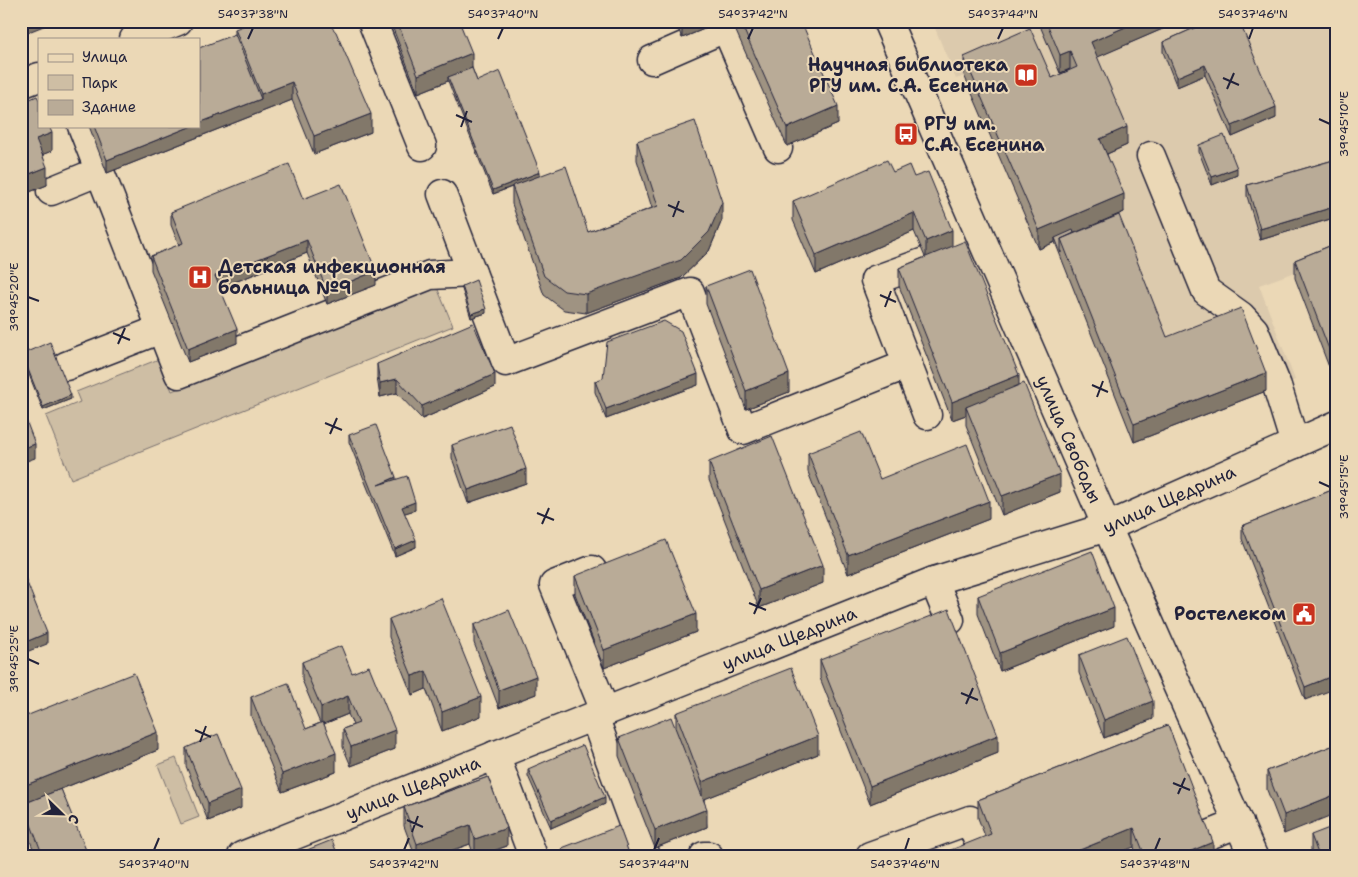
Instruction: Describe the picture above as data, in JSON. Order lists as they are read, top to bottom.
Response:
{
  "streets": {
    "street": ["улица Свободы", "улица Щедрина"]
  },
  "crossings": [
    ["улица Свободы", "улица Щедрина"]
  ],
  "places": {
    "library": ["Научная библиотека РГУ им. С.А. Есенина"],
    "bus stop": ["РГУ им. С.А. Есенина"],
    "hospital": ["Детская инфекционная больница №9"],
    "public building": ["Ростелеком"]
  },
  "legend": ["Улица", "Парк", "Здание"],
  "north": "bottom right",
  "coordinates": [
    "54°37'38\"N",
    "54°37'40\"N",
    "54°37'42\"N",
    "54°37'44\"N",
    "54°37'46\"N",
    "39°45'10\"E",
    "39°45'20\"E",
    "39°45'15\"E",
    "39°45'25\"E",
    "54°37'48\"N"
  ]
}
